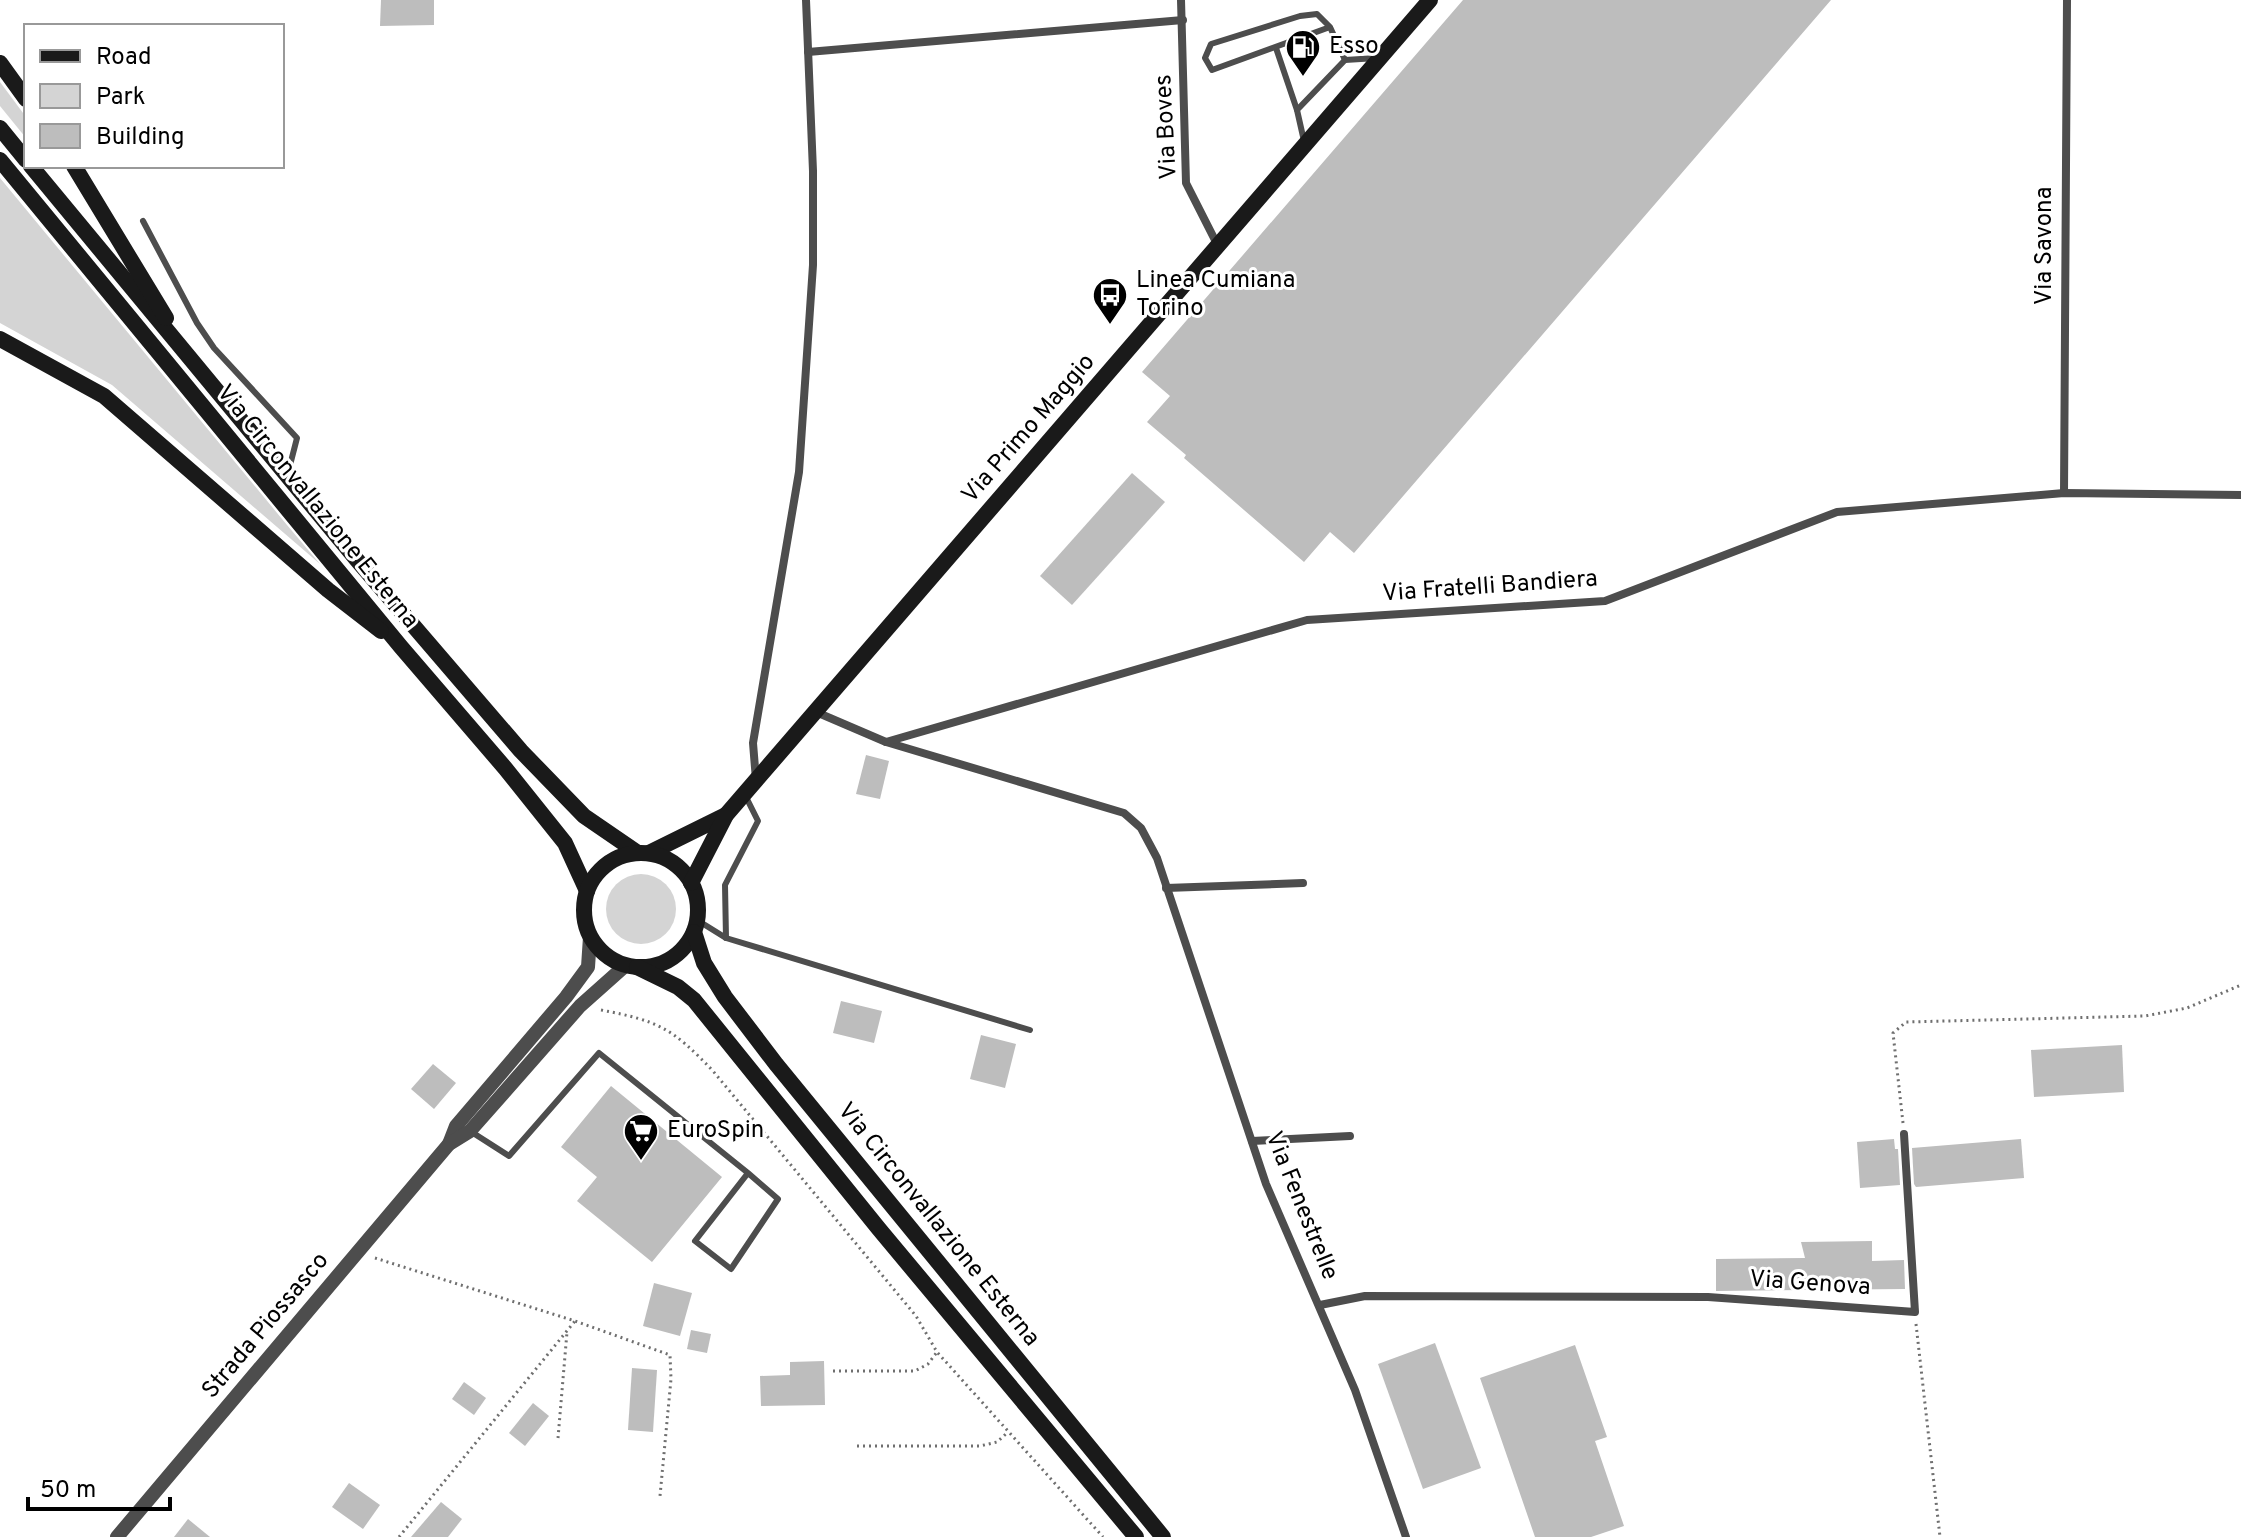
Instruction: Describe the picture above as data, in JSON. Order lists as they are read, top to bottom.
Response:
{
  "streets": {
    "main road": ["Via Primo Maggio", "Via Circonvallazione Esterna"],
    "street": [
      "Via Boves",
      "Via Savona",
      "Via Fratelli Bandiera",
      "Via Fenestrelle",
      "Via Genova",
      "Strada Piossasco"
    ]
  },
  "crossings": [
    ["Via Boves", "Via Primo Maggio"],
    ["Via Savona", "Via Fratelli Bandiera"],
    ["Via Primo Maggio", "Via Circonvallazione Esterna"],
    ["Via Primo Maggio", "Via Fenestrelle"],
    ["Via Primo Maggio", "Strada Piossasco"],
    ["Via Circonvallazione Esterna", "Strada Piossasco"],
    ["Via Fratelli Bandiera", "Via Fenestrelle"],
    ["Via Fenestrelle", "Via Genova"]
  ],
  "places": {
    "fuel station": ["Esso"],
    "bus stop": ["Linea Cumiana Torino"],
    "supermarket": ["EuroSpin"]
  },
  "legend": ["Road", "Park", "Building"],
  "scale_bar": "50 m"
}
